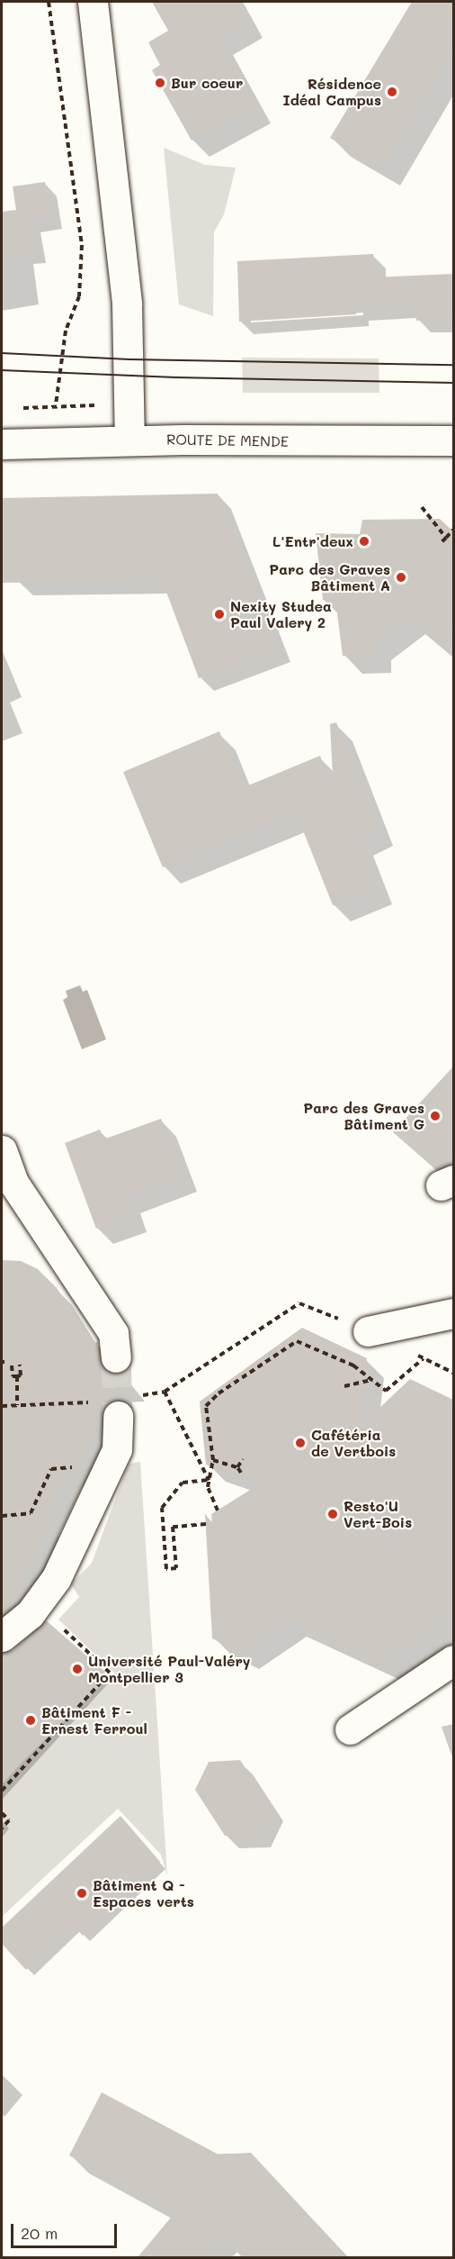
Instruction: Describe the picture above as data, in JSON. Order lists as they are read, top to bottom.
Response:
{
  "streets": {
    "main road": ["ROUTE DE MENDE"]
  },
  "places": [
    "Bur coeur",
    "Résidence Idéal Campus",
    "L'Entr'deux",
    "Parc des Graves Bâtiment A",
    "Nexity Studea Paul Valery 2",
    "Parc des Graves Bâtiment G",
    "Cafétéria de Vertbois",
    "Resto'U Vert-Bois",
    "Université Paul-Valéry Montpellier 3",
    "Bâtiment F - Ernest Ferroul",
    "Bâtiment Q - Espaces verts"
  ],
  "scale_bar": "20 m"
}
